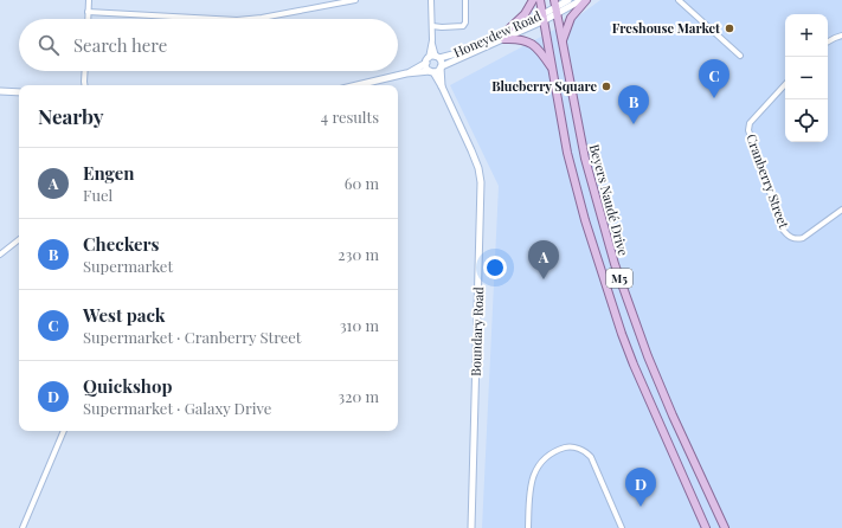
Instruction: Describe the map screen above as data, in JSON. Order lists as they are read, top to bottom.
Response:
{
  "streets": {
    "main road": ["Beyers Naudé Drive", "M5"],
    "street": ["Honeydew Road", "Cranberry Street", "Boundary Road"]
  },
  "crossings": [
    ["Honeydew Road", "Beyers Naudé Drive"],
    ["Honeydew Road", "Boundary Road"]
  ],
  "places": ["Freshouse Market", "Blueberry Square"],
  "page": {
    "map_buttons": ["+", "−"],
    "search": "Search here",
    "pins": [
      "C",
      "B",
      "A",
      "D"
    ],
    "heading": ["Nearby", "4 results"],
    "list": [
      {
        "mark": "A",
        "name": "Engen",
        "note": "Fuel",
        "value": "60 m"
      },
      {
        "mark": "B",
        "name": "Checkers",
        "note": "Supermarket",
        "value": "230 m"
      },
      {
        "mark": "C",
        "name": "West pack",
        "note": "Supermarket · Cranberry Street",
        "value": "310 m"
      },
      {
        "mark": "D",
        "name": "Quickshop",
        "note": "Supermarket · Galaxy Drive",
        "value": "320 m"
      }
    ]
  }
}
